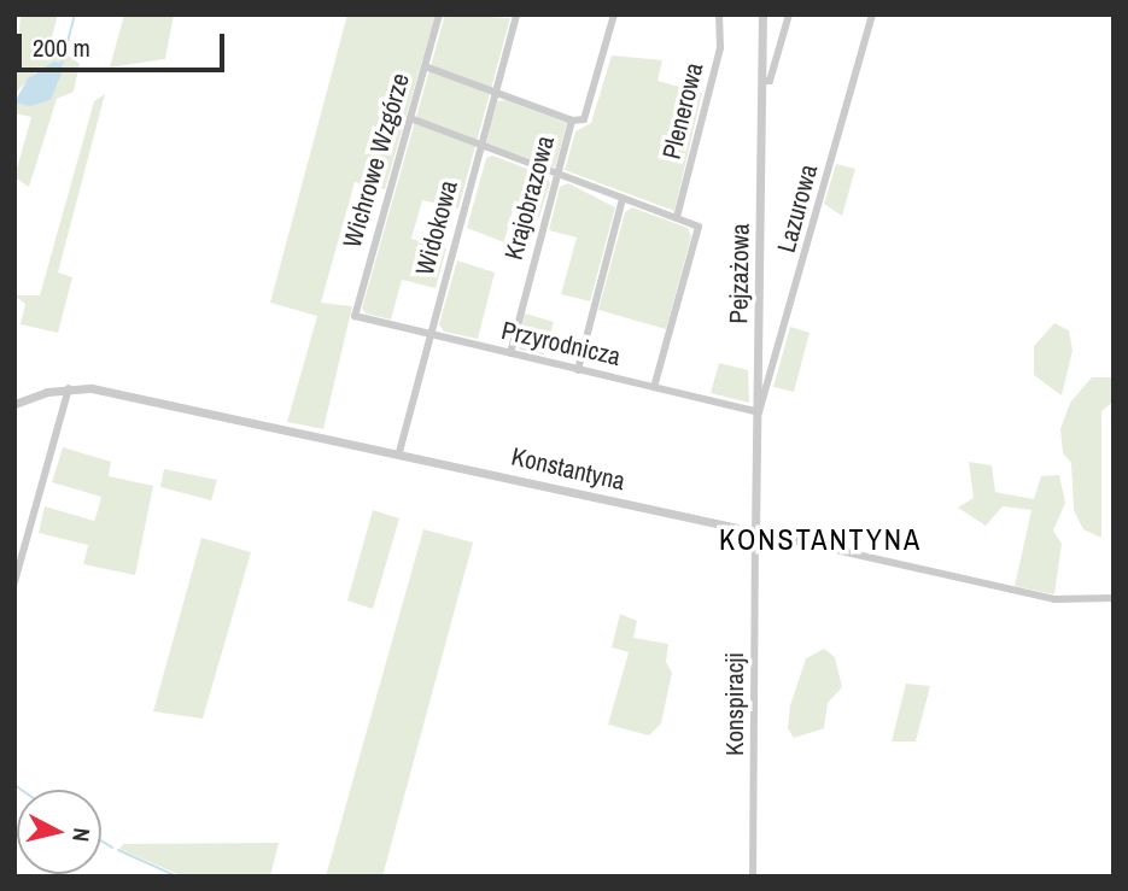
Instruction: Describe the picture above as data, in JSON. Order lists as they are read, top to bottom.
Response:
{
  "streets": {
    "street": [
      "Plenerowa",
      "Wichrowe Wzgórze",
      "Krajobrazowa",
      "Lazurowa",
      "Widokowa",
      "Pejzażowa",
      "Przyrodnicza",
      "Konstantyna",
      "Konspiracji"
    ]
  },
  "crossings": [
    ["Wichrowe Wzgórze", "Przyrodnicza"],
    ["Krajobrazowa", "Przyrodnicza"],
    ["Lazurowa", "Pejzażowa"],
    ["Lazurowa", "Przyrodnicza"],
    ["Widokowa", "Przyrodnicza"],
    ["Widokowa", "Konstantyna"],
    ["Pejzażowa", "Przyrodnicza"],
    ["Pejzażowa", "Konstantyna"],
    ["Pejzażowa", "Konspiracji"],
    ["Konstantyna", "Konspiracji"]
  ],
  "districts": ["KONSTANTYNA"],
  "scale_bar": "200 m",
  "north": "right"
}
